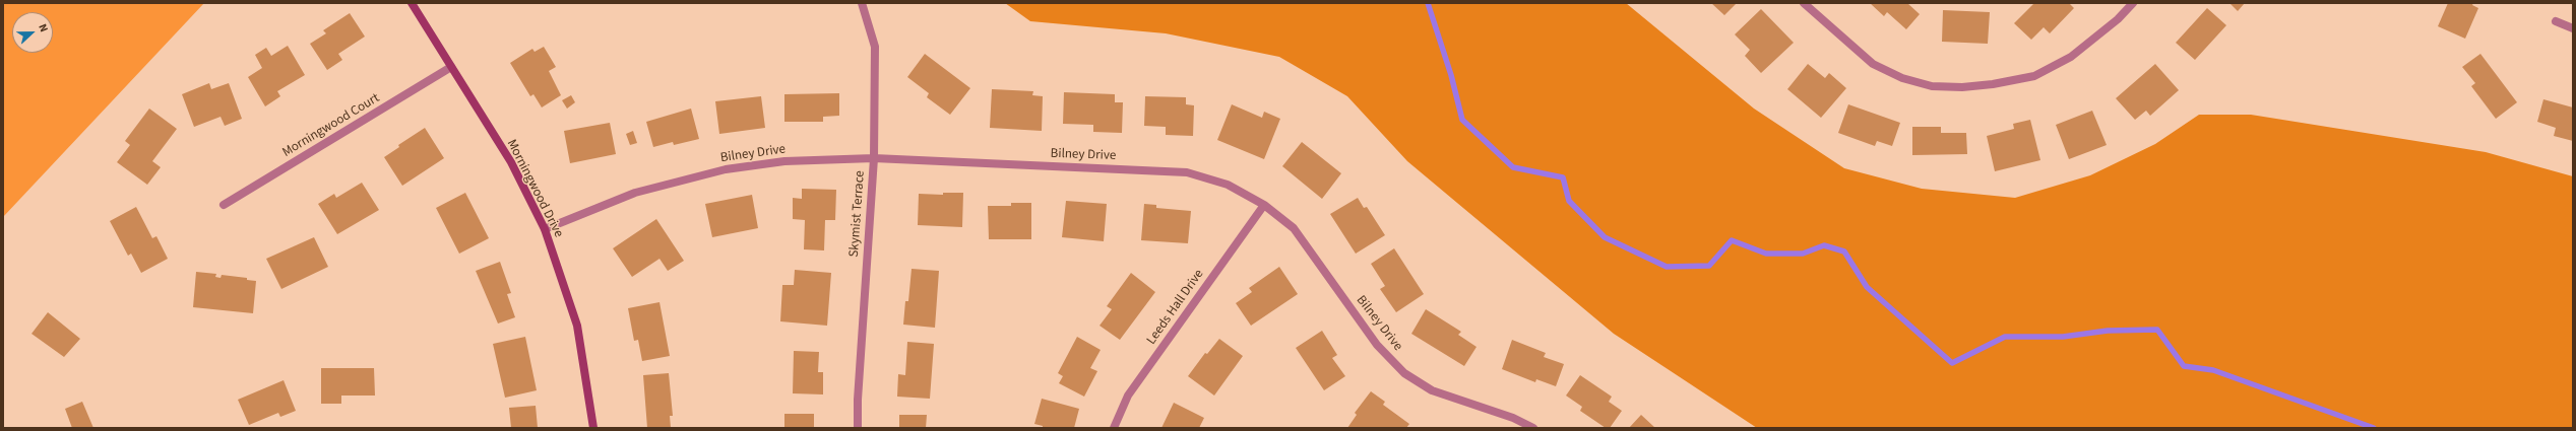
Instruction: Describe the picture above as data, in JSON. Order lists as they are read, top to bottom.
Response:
{
  "streets": {
    "street": [
      "Morningwood Court",
      "Bilney Drive",
      "Morningwood Drive",
      "Skymist Terrace",
      "Leeds Hall Drive"
    ]
  },
  "crossings": [
    ["Morningwood Court", "Morningwood Drive"],
    ["Bilney Drive", "Morningwood Drive"],
    ["Bilney Drive", "Skymist Terrace"],
    ["Bilney Drive", "Leeds Hall Drive"]
  ],
  "north": "right"
}
